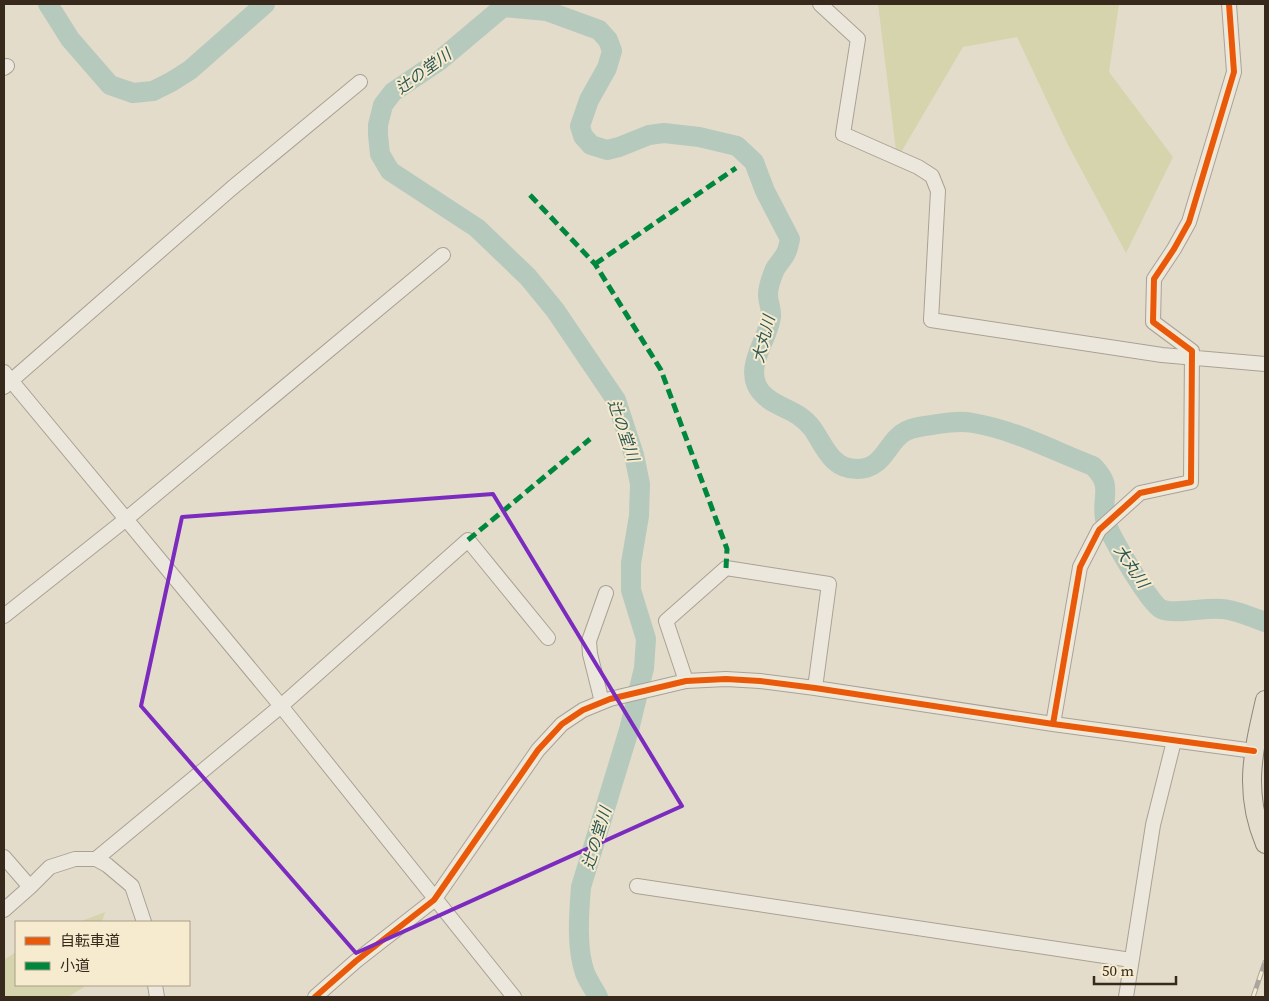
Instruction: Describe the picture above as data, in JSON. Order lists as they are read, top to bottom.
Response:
{
  "water": ["辻の堂川", "大丸川"],
  "legend": ["自転車道", "小道"],
  "scale_bar": "50 m"
}
